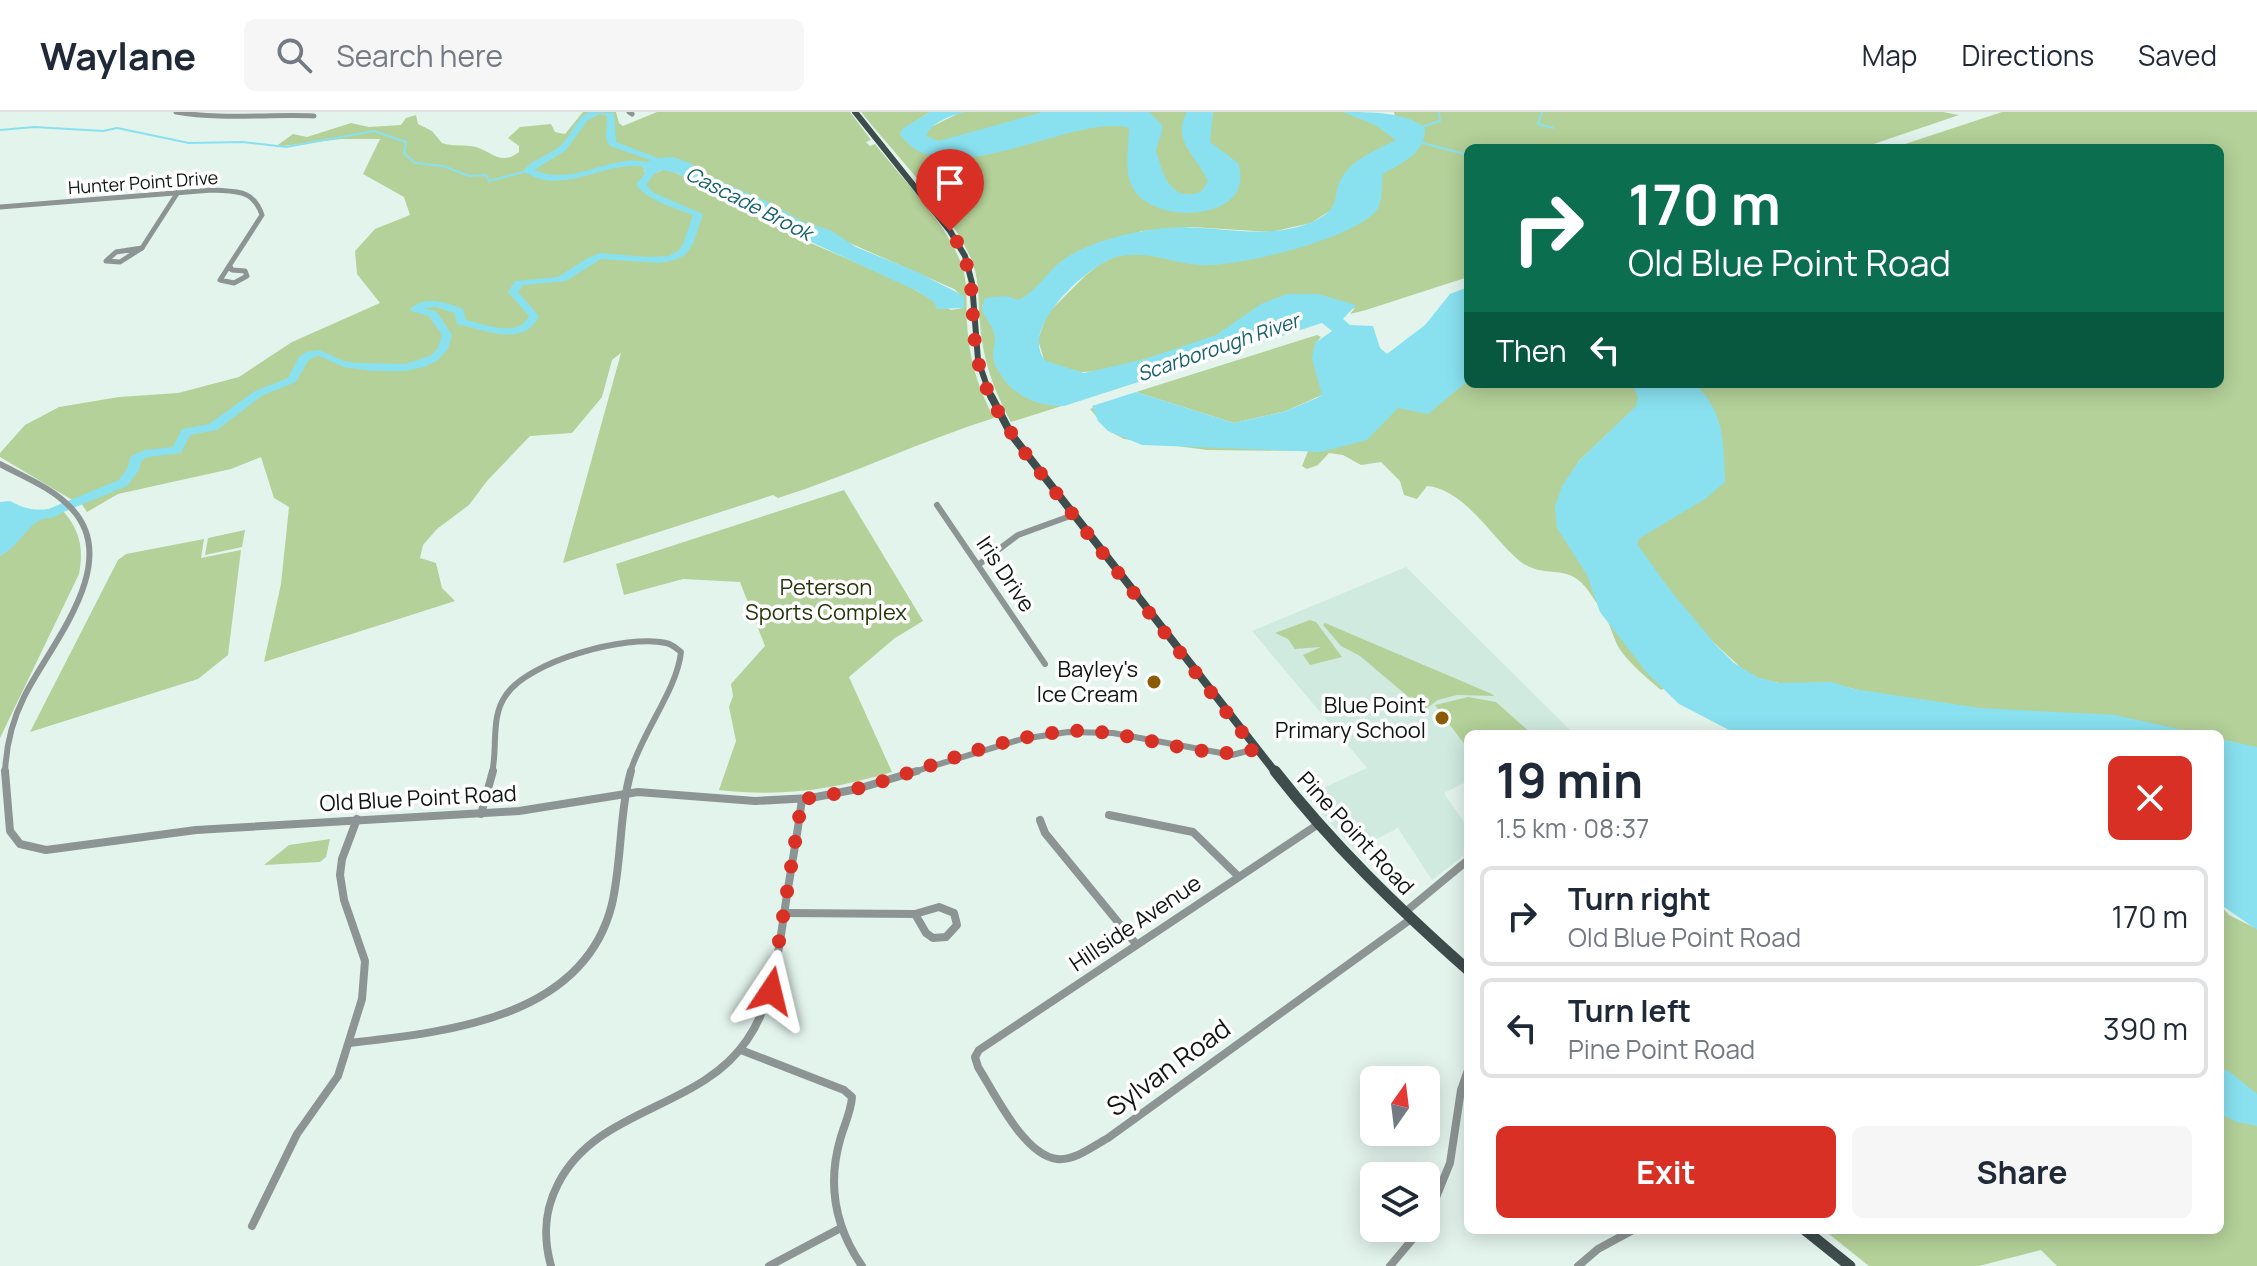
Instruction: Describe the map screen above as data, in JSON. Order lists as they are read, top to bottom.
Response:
{
  "streets": {
    "main road": ["Pine Point Road"],
    "street": [
      "Hunter Point Drive",
      "Iris Drive",
      "Old Blue Point Road",
      "Hillside Avenue",
      "Sylvan Road"
    ]
  },
  "crossings": [
    ["Old Blue Point Road", "Pine Point Road"],
    ["Pine Point Road", "Hillside Avenue"],
    ["Pine Point Road", "Sylvan Road"],
    ["Hillside Avenue", "Sylvan Road"]
  ],
  "water": ["Cascade Brook", "Scarborough River"],
  "parks": ["Peterson Sports Complex"],
  "places": ["Bayley's Ice Cream", "Blue Point Primary School"],
  "north": "top",
  "page": {
    "header": "Waylane",
    "search": "Search here",
    "nav": ["Map", "Directions", "Saved"],
    "turn": ["170 m", "Old Blue Point Road"],
    "then": "Then",
    "heading": ["19 min", "1.5 km · 08:37"],
    "list": [
      {
        "name": "Turn right",
        "note": "Old Blue Point Road",
        "value": "170 m"
      },
      {
        "name": "Turn left",
        "note": "Pine Point Road",
        "value": "390 m"
      }
    ],
    "buttons": ["Exit", "Share"]
  }
}
